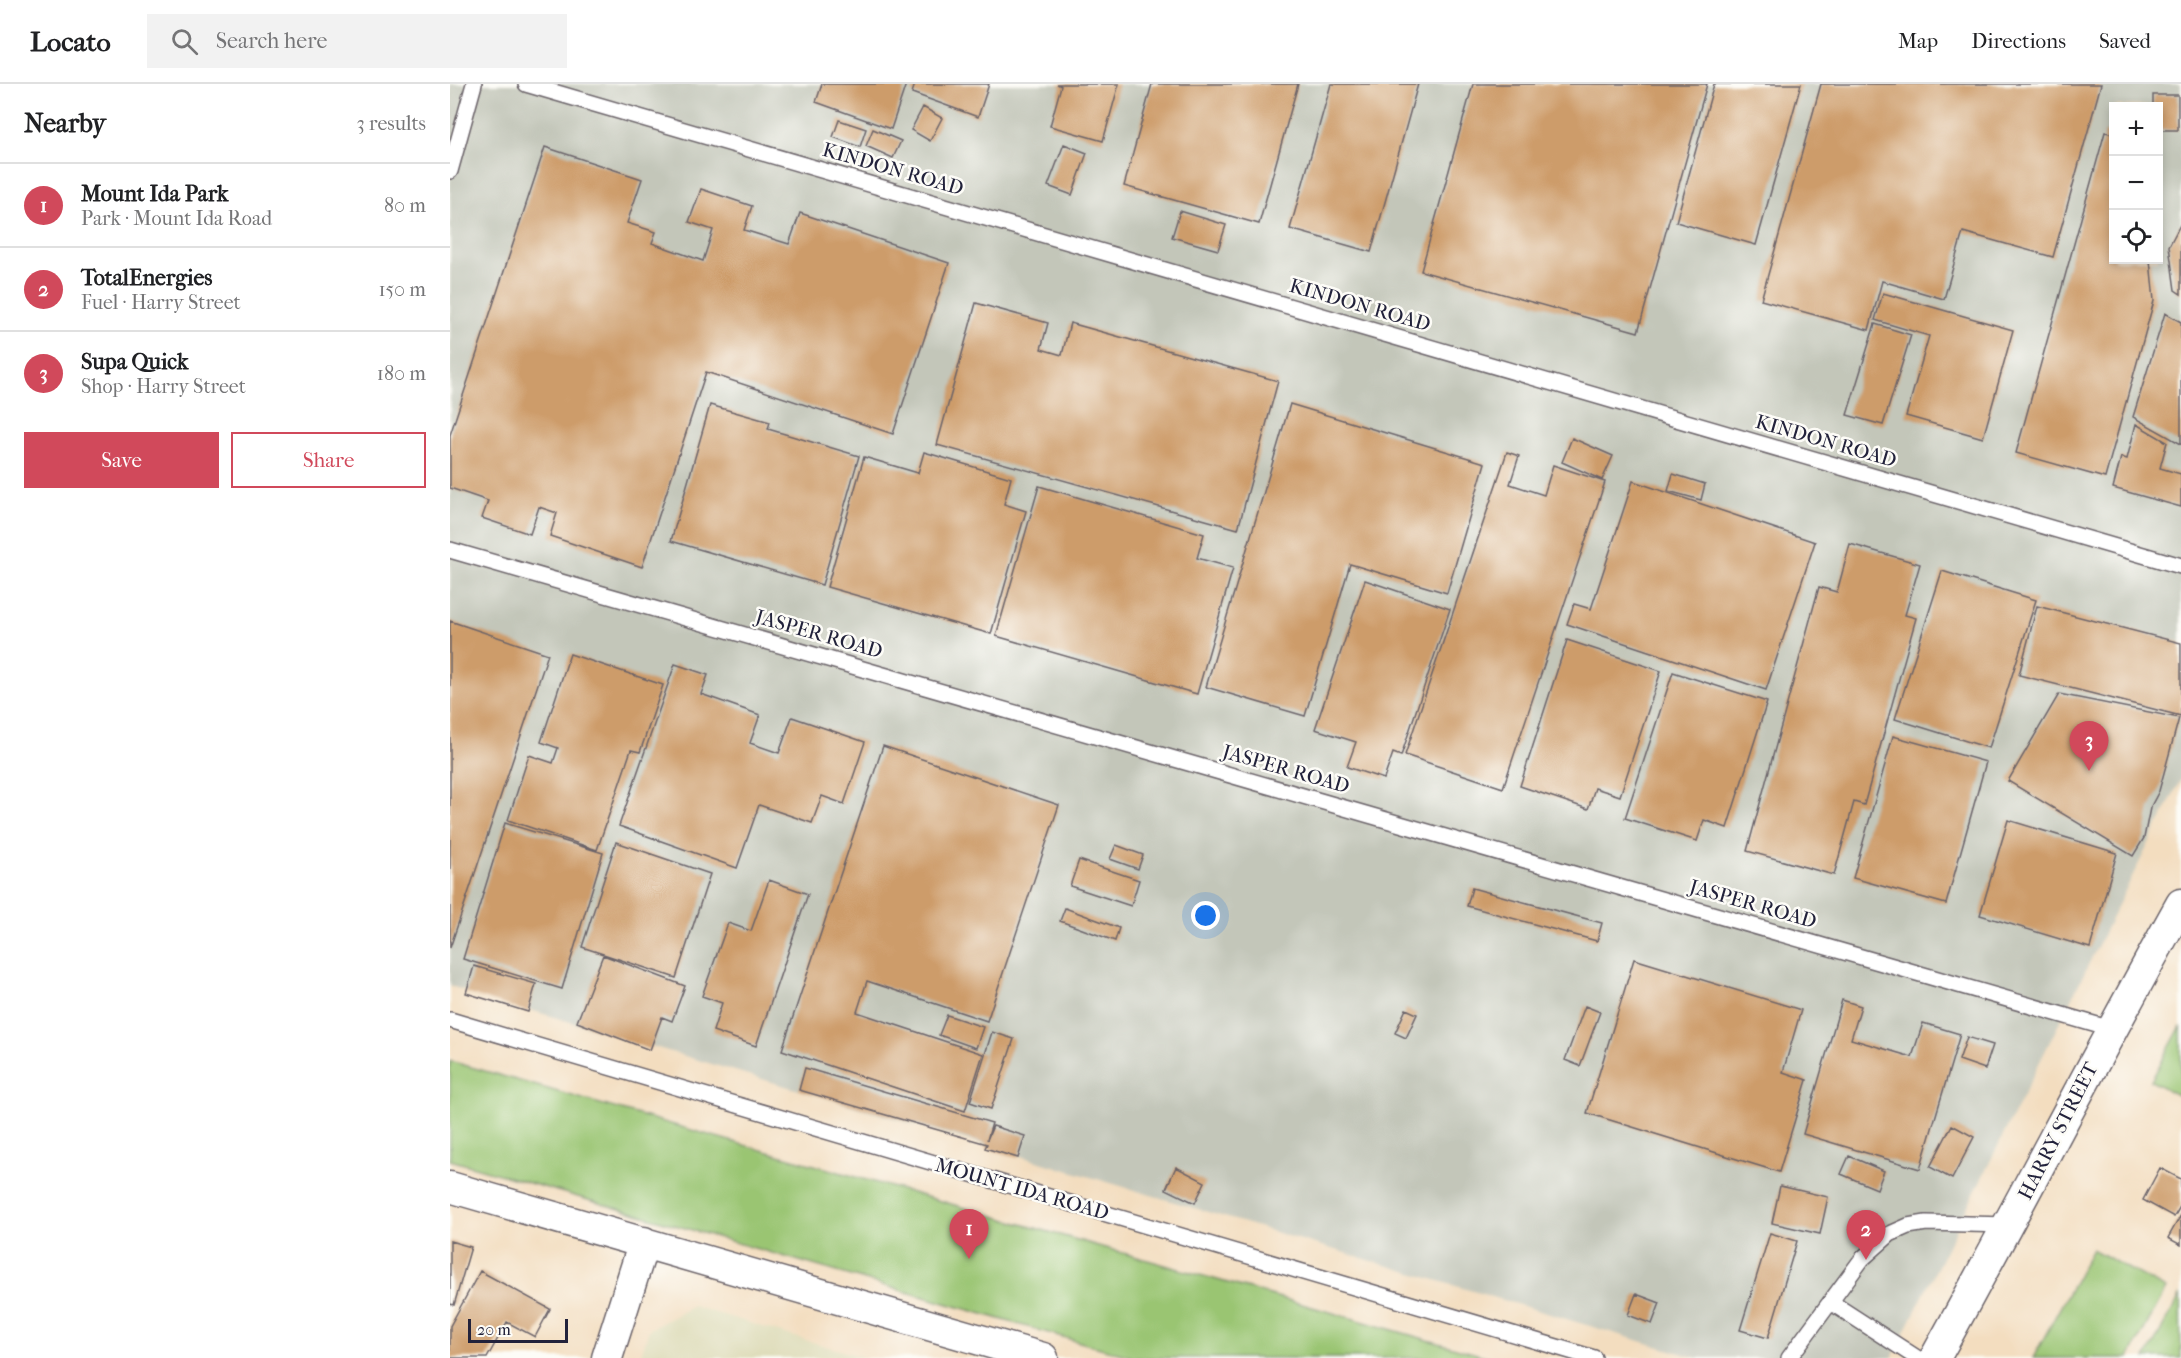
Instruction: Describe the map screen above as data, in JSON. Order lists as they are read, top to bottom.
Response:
{
  "streets": {
    "street": ["HARRY STREET"],
    "lane": ["KINDON ROAD", "JASPER ROAD", "MOUNT IDA ROAD"]
  },
  "crossings": [
    ["JASPER ROAD", "HARRY STREET"]
  ],
  "scale_bar": "20 m",
  "page": {
    "header": "Locato",
    "search": "Search here",
    "nav": ["Map", "Directions", "Saved"],
    "heading": ["Nearby", "3 results"],
    "map_buttons": ["+", "−"],
    "list": [
      {
        "mark": "1",
        "name": "Mount Ida Park",
        "note": "Park · Mount Ida Road",
        "value": "80 m"
      },
      {
        "mark": "2",
        "name": "TotalEnergies",
        "note": "Fuel · Harry Street",
        "value": "150 m"
      },
      {
        "mark": "3",
        "name": "Supa Quick",
        "note": "Shop · Harry Street",
        "value": "180 m"
      }
    ],
    "buttons": ["Save", "Share"],
    "pins": ["3", "1", "2"],
    "scale": "20 m"
  }
}
